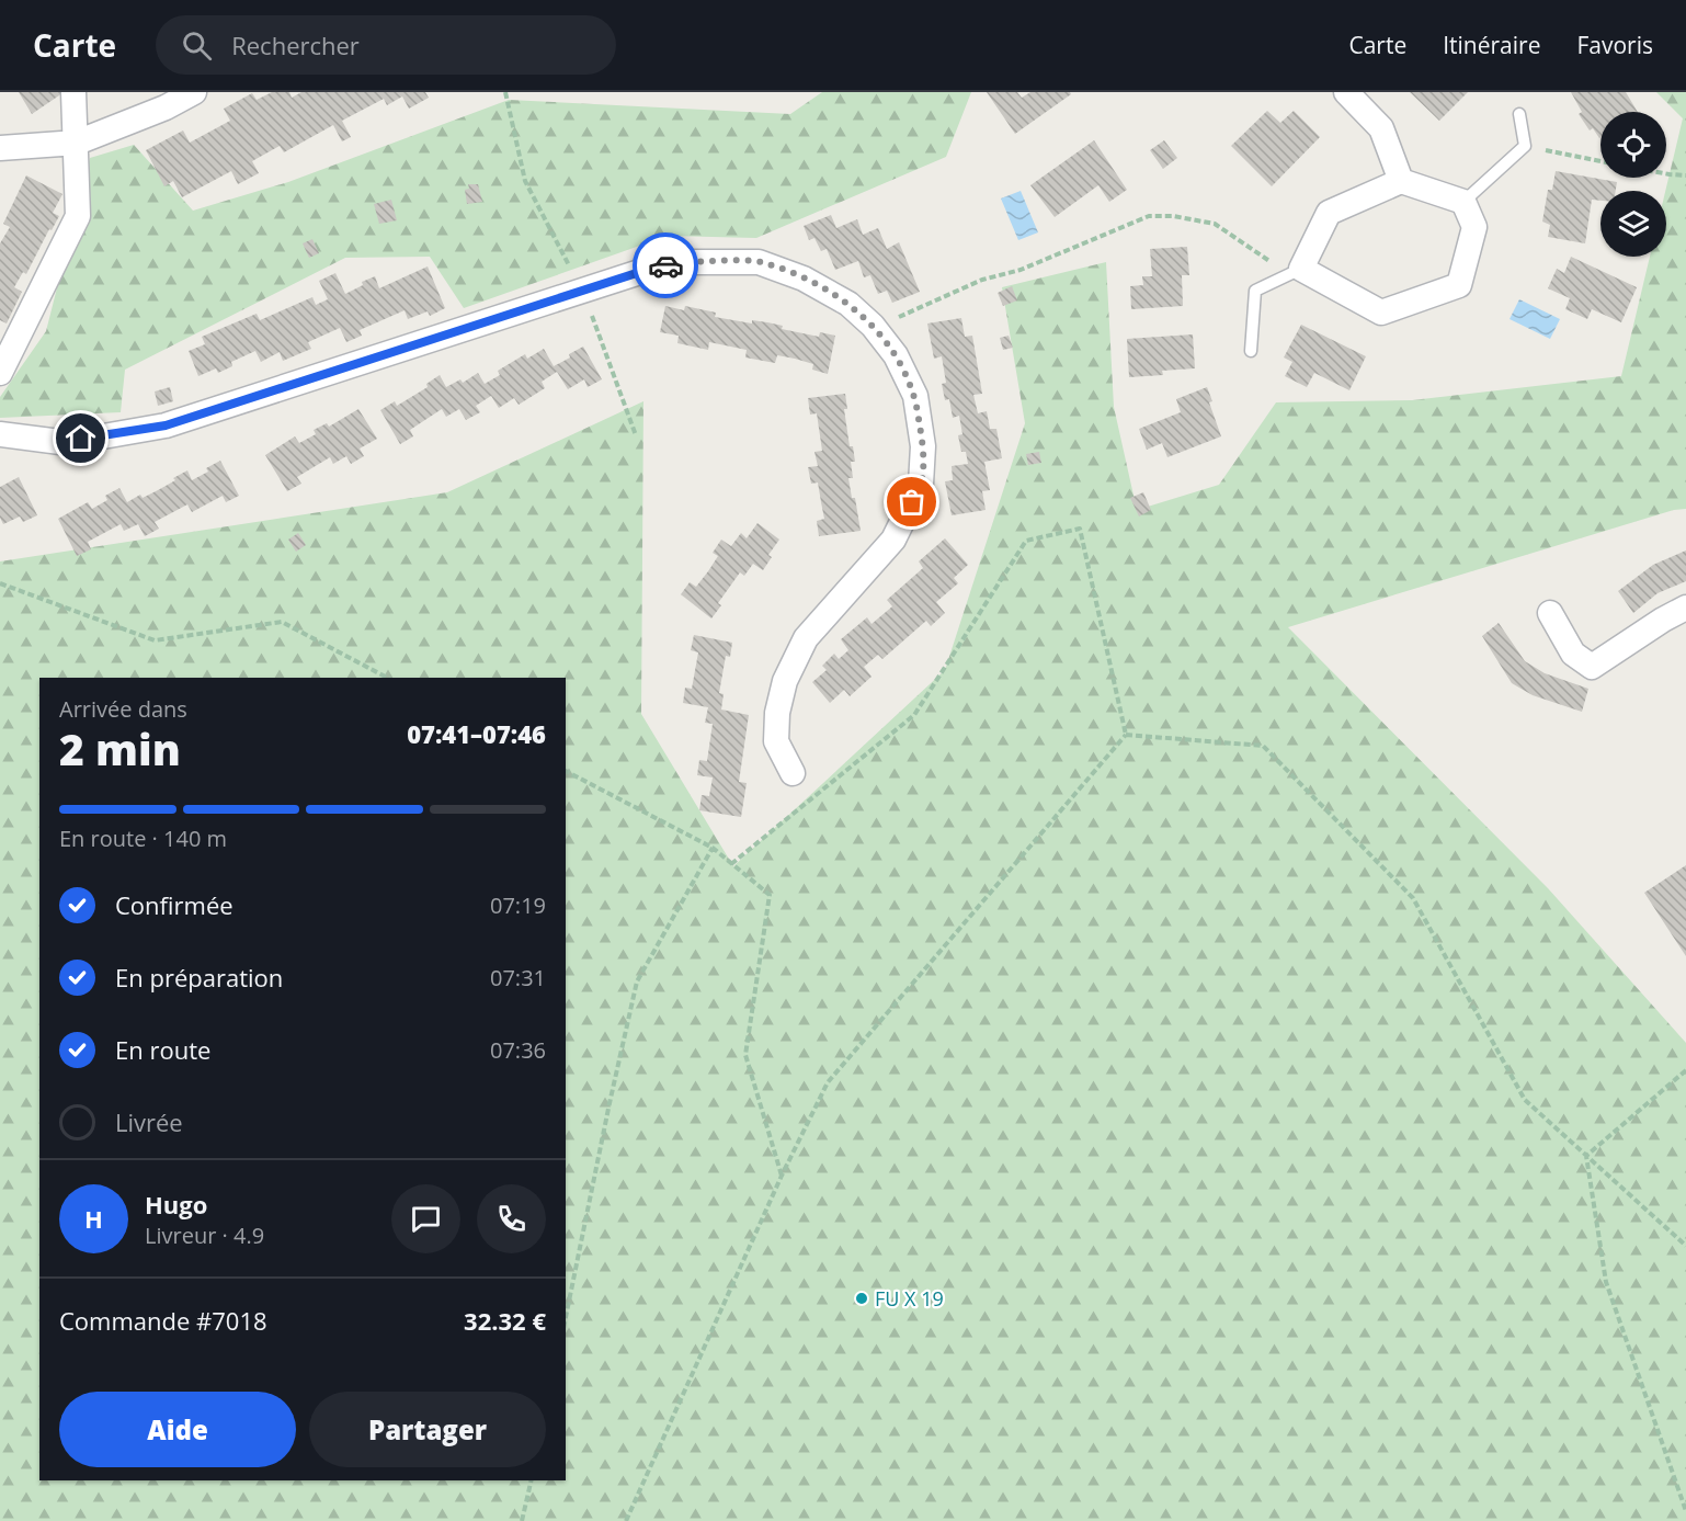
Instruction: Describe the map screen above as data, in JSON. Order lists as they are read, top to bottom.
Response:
{
  "places": ["FU X 19"],
  "page": {
    "header": "Carte",
    "search": "Rechercher",
    "nav": ["Carte", "Itinéraire", "Favoris"],
    "heading": ["2 min", "Arrivée dans", "07:41–07:46"],
    "panel": [
      "Hugo",
      "Livreur · 4.9",
      "Commande #7018",
      "32.32 €"
    ],
    "bar": "En route · 140 m",
    "list": [
      ["Confirmée", "07:19"],
      ["En préparation", "07:31"],
      ["En route", "07:36"],
      "Livrée"
    ],
    "round": "H",
    "buttons": ["Aide", "Partager"]
  }
}
